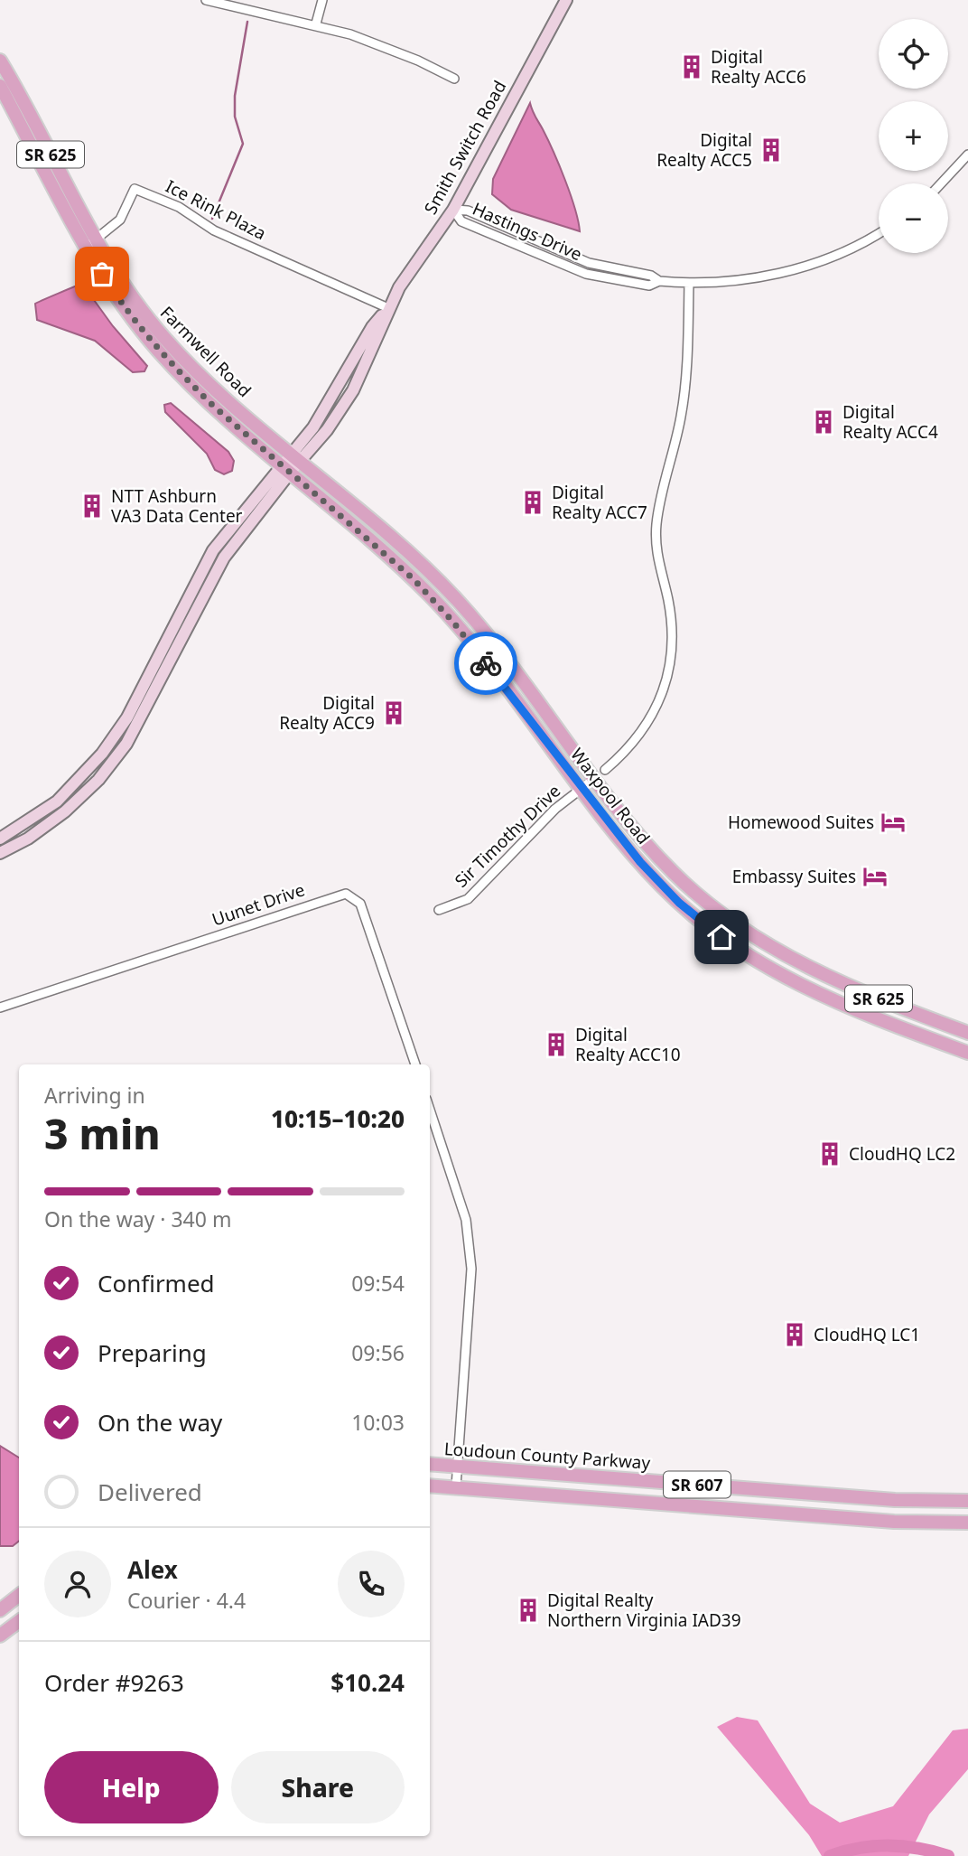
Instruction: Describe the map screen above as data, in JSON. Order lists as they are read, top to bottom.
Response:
{
  "streets": {
    "main road": [
      "Smith Switch Road",
      "SR 625",
      "Farmwell Road",
      "Waxpool Road",
      "Loudoun County Parkway",
      "SR 607"
    ],
    "street": [
      "Ice Rink Plaza",
      "Hastings Drive",
      "Sir Timothy Drive",
      "Uunet Drive"
    ]
  },
  "crossings": [
    ["Smith Switch Road", "Ice Rink Plaza"],
    ["Smith Switch Road", "Hastings Drive"],
    ["Smith Switch Road", "Farmwell Road"],
    ["Smith Switch Road", "Waxpool Road"],
    ["Ice Rink Plaza", "Farmwell Road"],
    ["Hastings Drive", "Sir Timothy Drive"],
    ["Farmwell Road", "Waxpool Road"],
    ["Waxpool Road", "Sir Timothy Drive"]
  ],
  "places": {
    "building": [
      "Digital Realty ACC6",
      "Digital Realty ACC5",
      "Digital Realty ACC4",
      "Digital Realty ACC7",
      "NTT Ashburn VA3 Data Center",
      "Digital Realty ACC9",
      "Digital Realty ACC10",
      "CloudHQ LC2",
      "CloudHQ LC1",
      "Digital Realty Northern Virginia IAD39"
    ],
    "hotel": ["Homewood Suites", "Embassy Suites"]
  },
  "page": {
    "map_buttons": ["+", "−"],
    "heading": ["3 min", "Arriving in", "10:15–10:20"],
    "panel": [
      "Alex",
      "Courier · 4.4",
      "Order #9263",
      "$10.24"
    ],
    "bar": "On the way · 340 m",
    "list": [
      ["Confirmed", "09:54"],
      ["Preparing", "09:56"],
      ["On the way", "10:03"],
      "Delivered"
    ],
    "buttons": ["Help", "Share"]
  }
}
